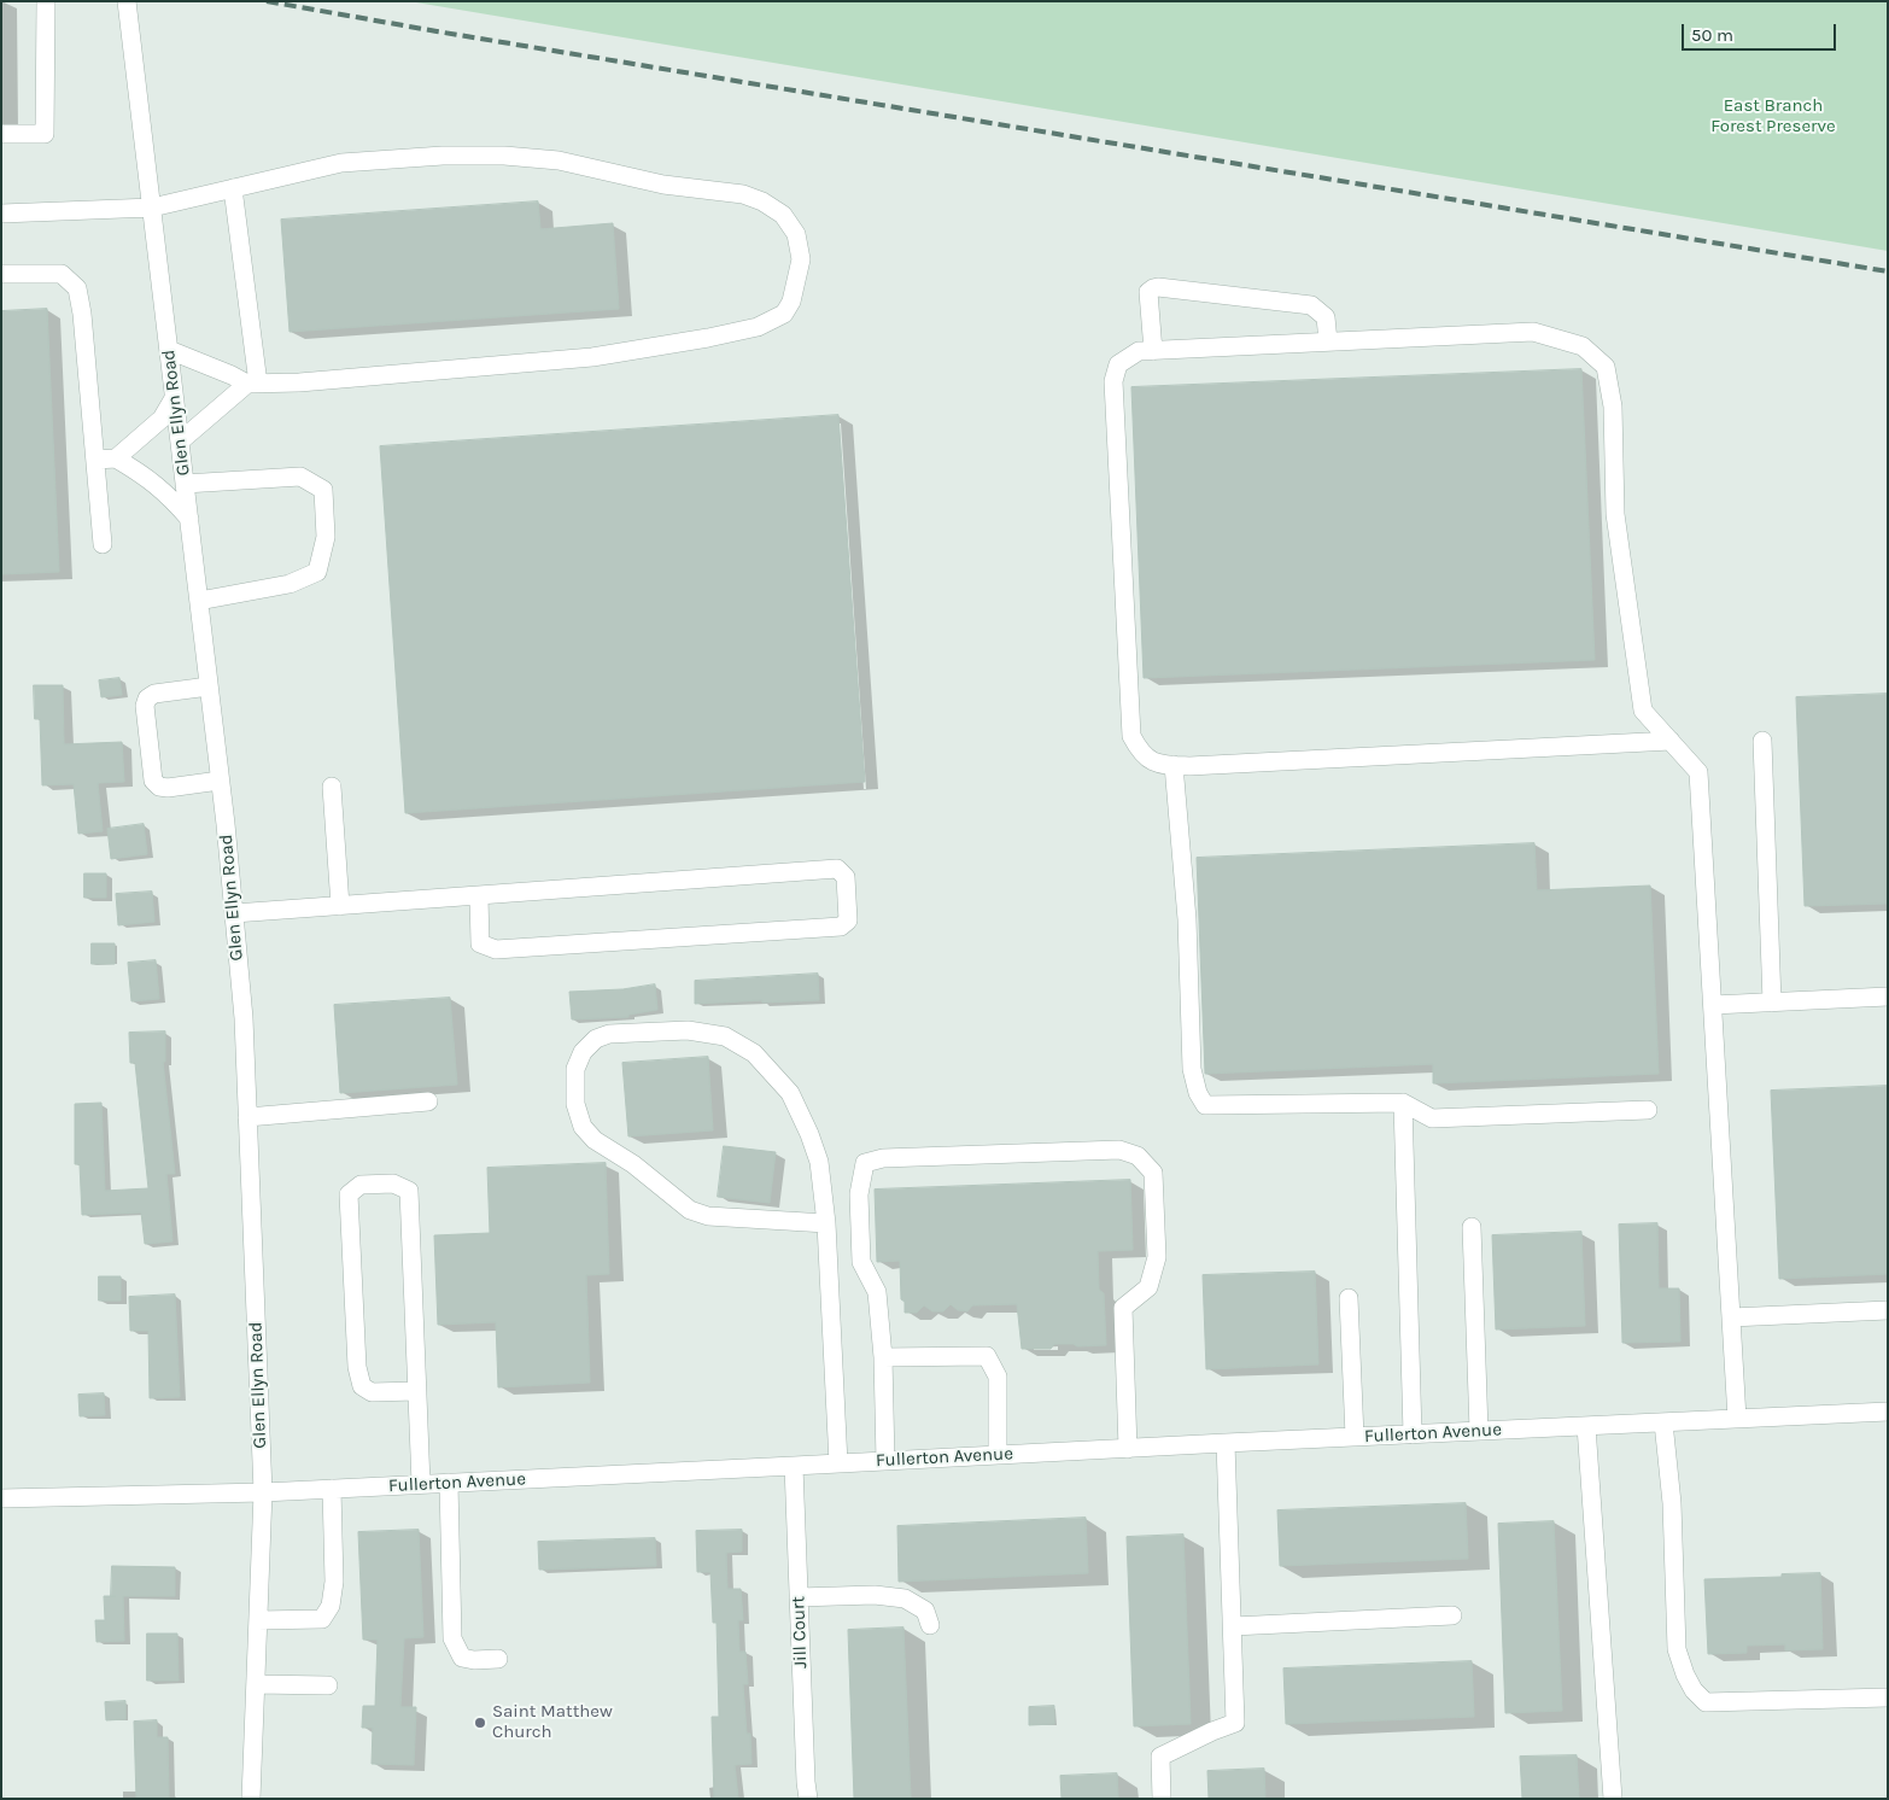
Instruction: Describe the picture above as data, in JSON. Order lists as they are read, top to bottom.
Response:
{
  "streets": {
    "street": ["Glen Ellyn Road", "Fullerton Avenue", "Jill Court"]
  },
  "crossings": [
    ["Glen Ellyn Road", "Fullerton Avenue"],
    ["Fullerton Avenue", "Jill Court"]
  ],
  "parks": ["East Branch Forest Preserve"],
  "places": ["Saint Matthew Church"],
  "scale_bar": "50 m"
}
